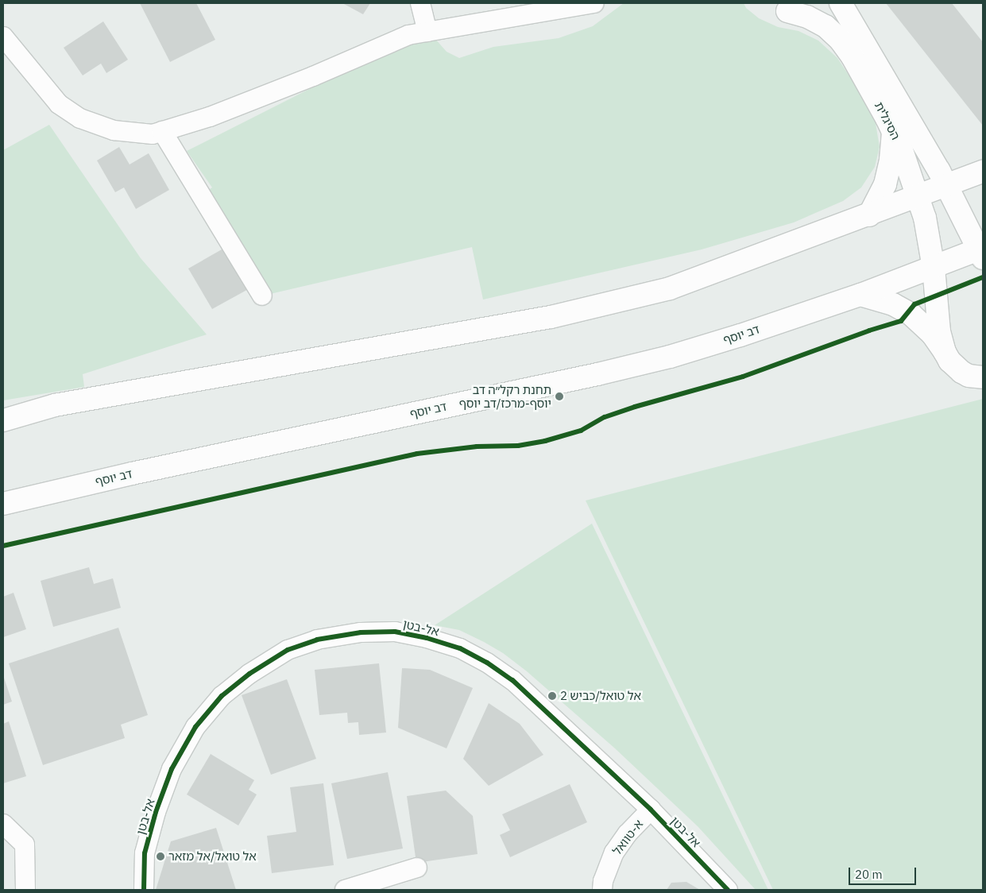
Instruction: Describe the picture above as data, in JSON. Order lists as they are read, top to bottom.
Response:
{
  "streets": {
    "main road": ["הסיגלית", "דב יוסף"],
    "street": ["אל-בטן", "א-טוואל"]
  },
  "crossings": [
    ["הסיגלית", "דב יוסף"],
    ["אל-בטן", "א-טוואל"]
  ],
  "places": ["תחנת רקל״ה דב יוסף-מרכז/דב יוסף", "אל טואל/כביש 2", "אל טואל/אל מזאר"],
  "scale_bar": "20 m"
}
